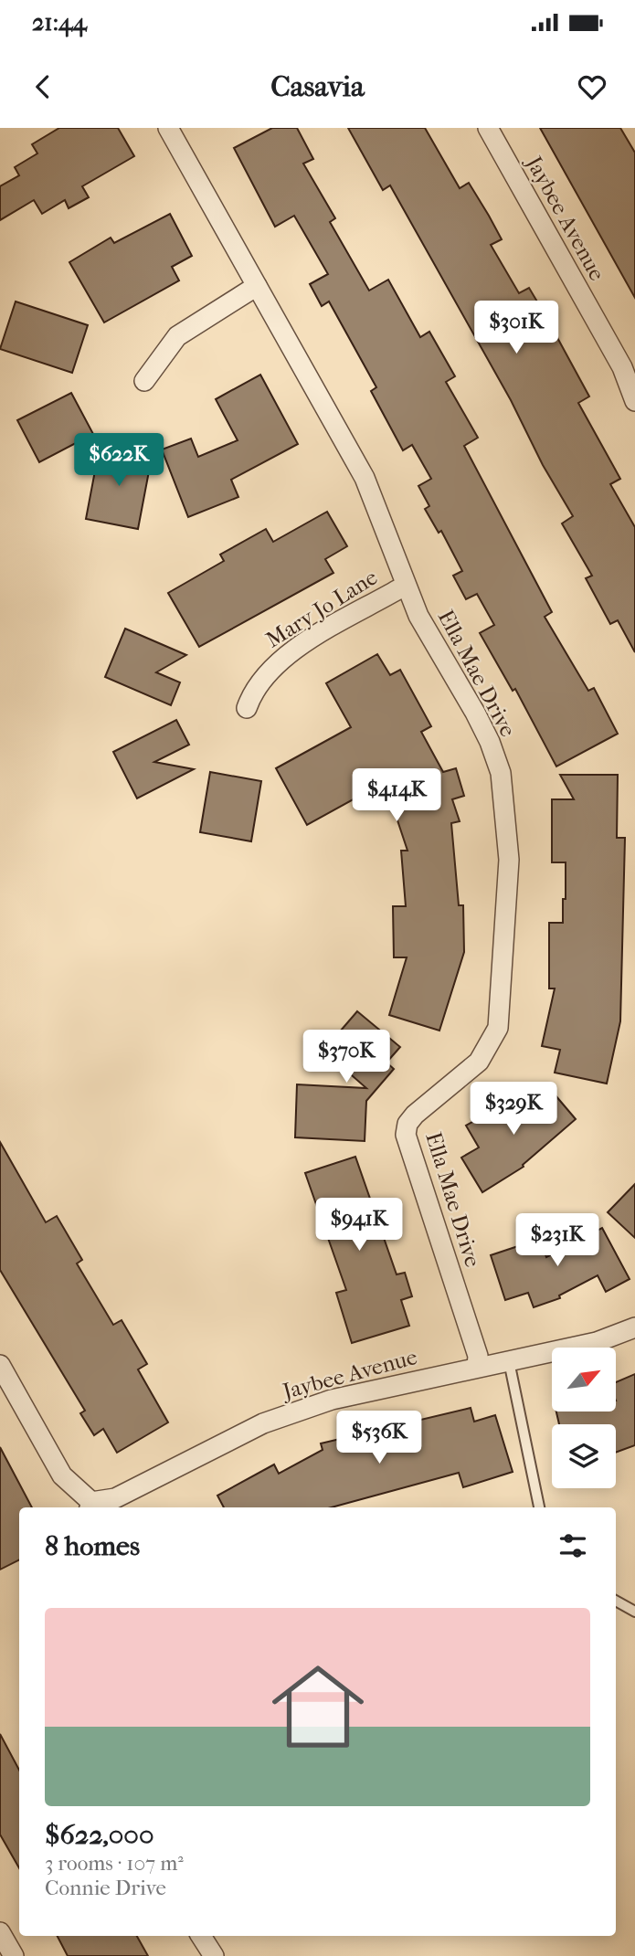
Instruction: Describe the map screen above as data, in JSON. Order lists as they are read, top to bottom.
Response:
{
  "streets": {
    "street": ["Jaybee Avenue", "Mary Jo Lane", "Ella Mae Drive"]
  },
  "crossings": [
    ["Jaybee Avenue", "Ella Mae Drive"],
    ["Mary Jo Lane", "Ella Mae Drive"]
  ],
  "north": "top right",
  "page": {
    "status": "21:44",
    "header": "Casavia",
    "price": [
      "$301K",
      "$622K",
      "$414K",
      "$370K",
      "$329K",
      "$941K",
      "$231K",
      "$536K"
    ],
    "heading": "8 homes",
    "list": [
      {
        "name": "$622,000",
        "note": "3 rooms · 107 m² · Connie Drive"
      }
    ]
  }
}
